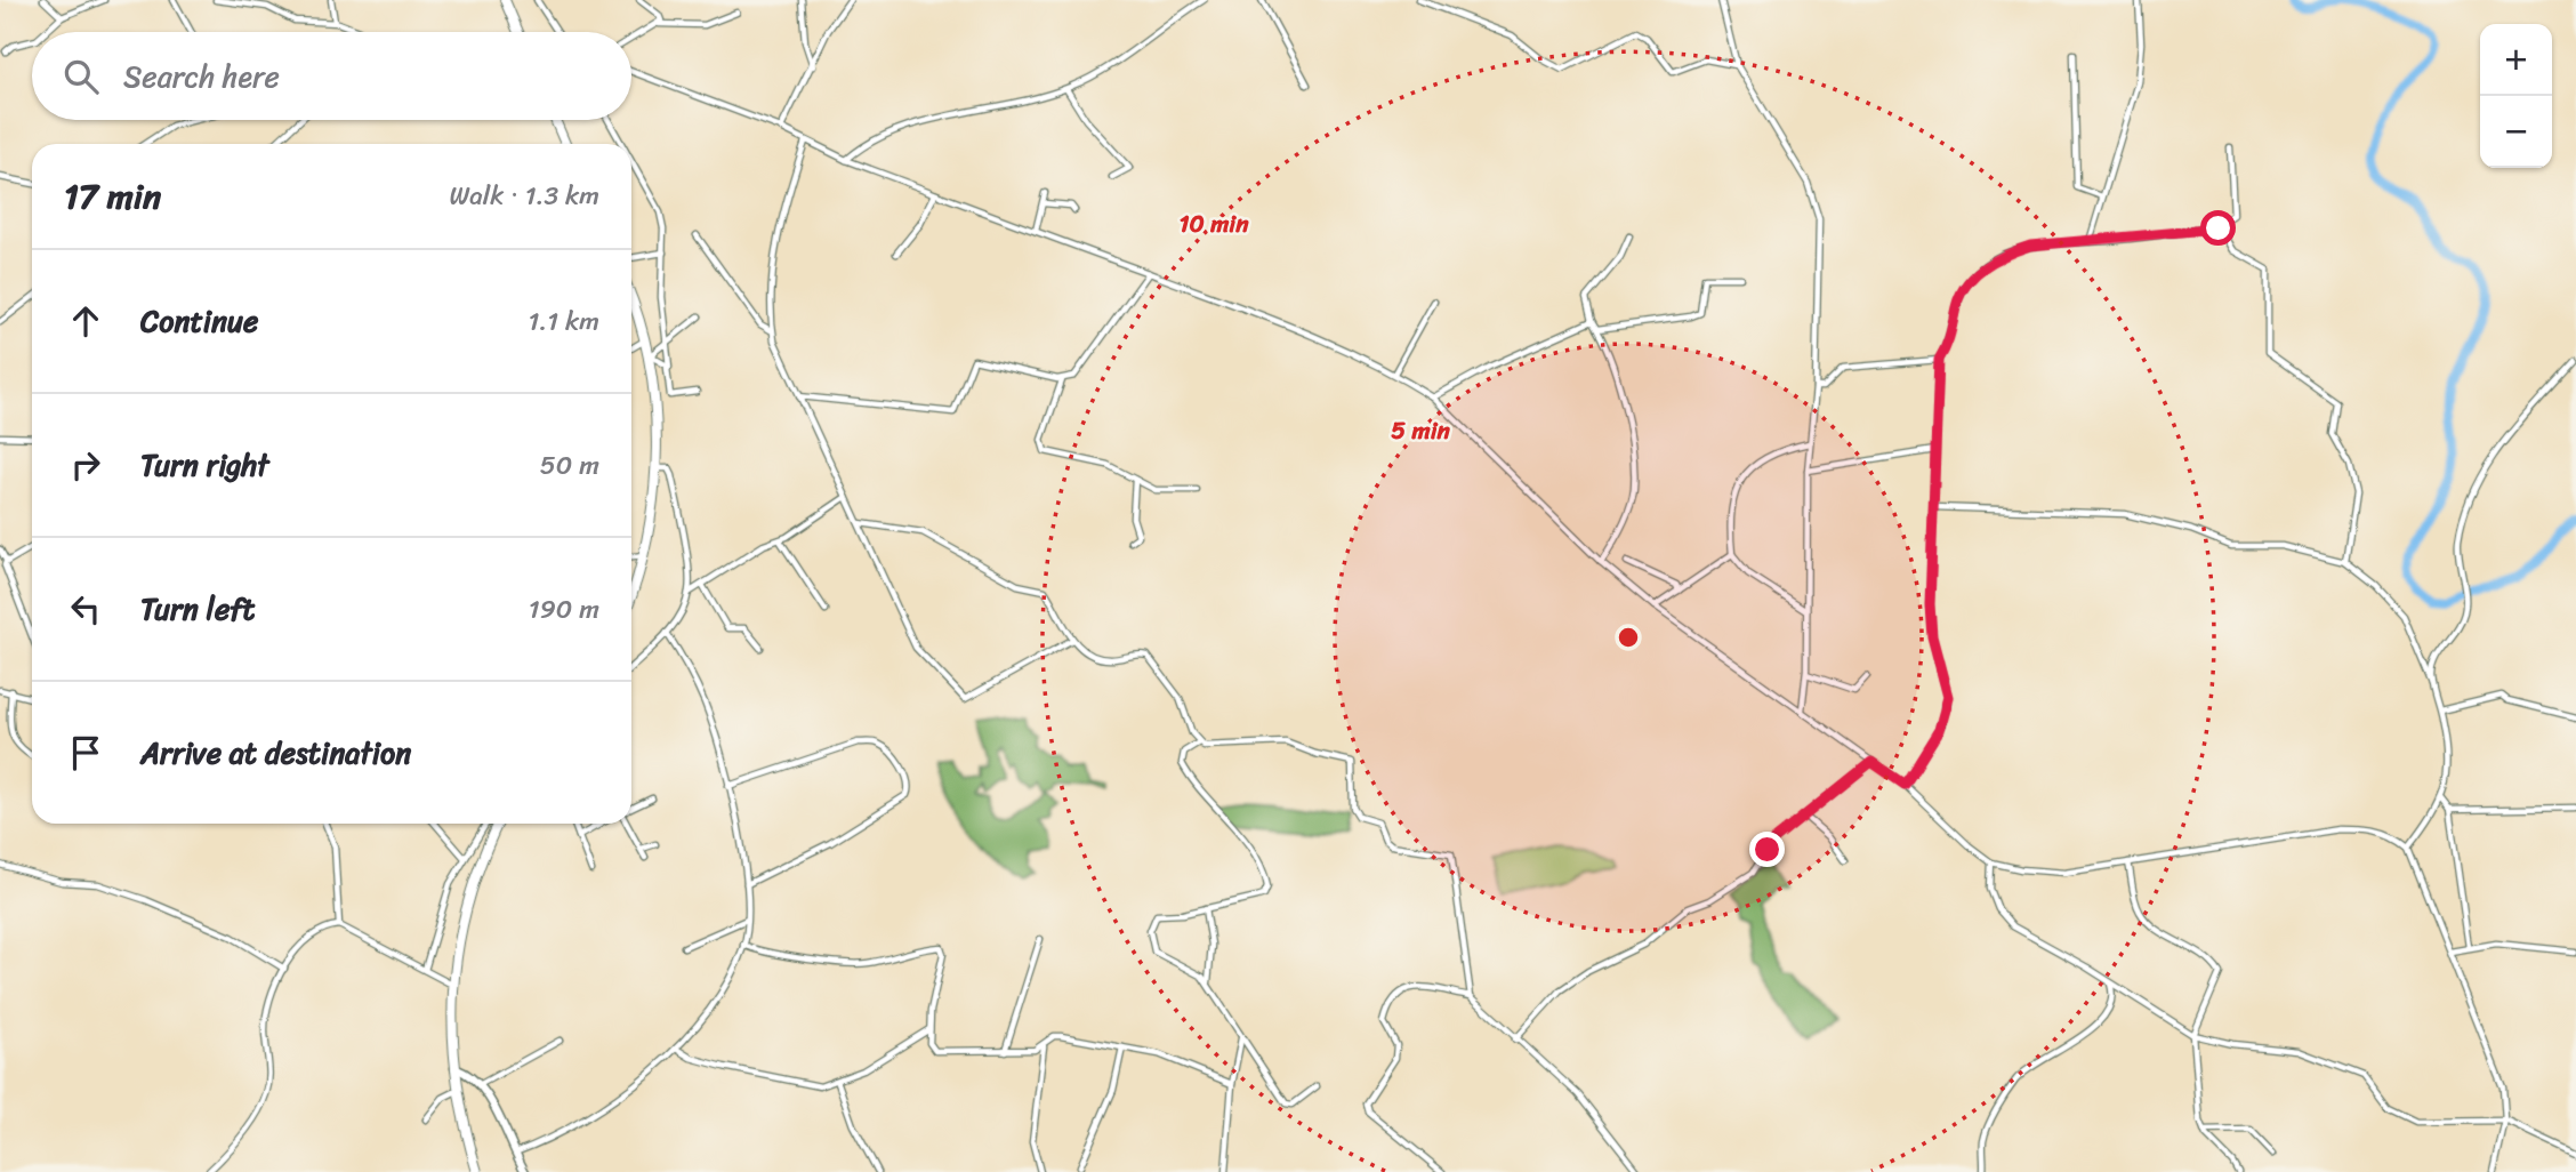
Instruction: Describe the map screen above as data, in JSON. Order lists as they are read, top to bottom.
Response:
{
  "page": {
    "map_buttons": ["+", "−"],
    "search": "Search here",
    "heading": ["17 min", "Walk · 1.3 km"],
    "list": [
      ["Continue", "1.1 km"],
      ["Turn right", "50 m"],
      ["Turn left", "190 m"],
      "Arrive at destination"
    ]
  },
  "rings": ["10 min", "5 min"]
}
